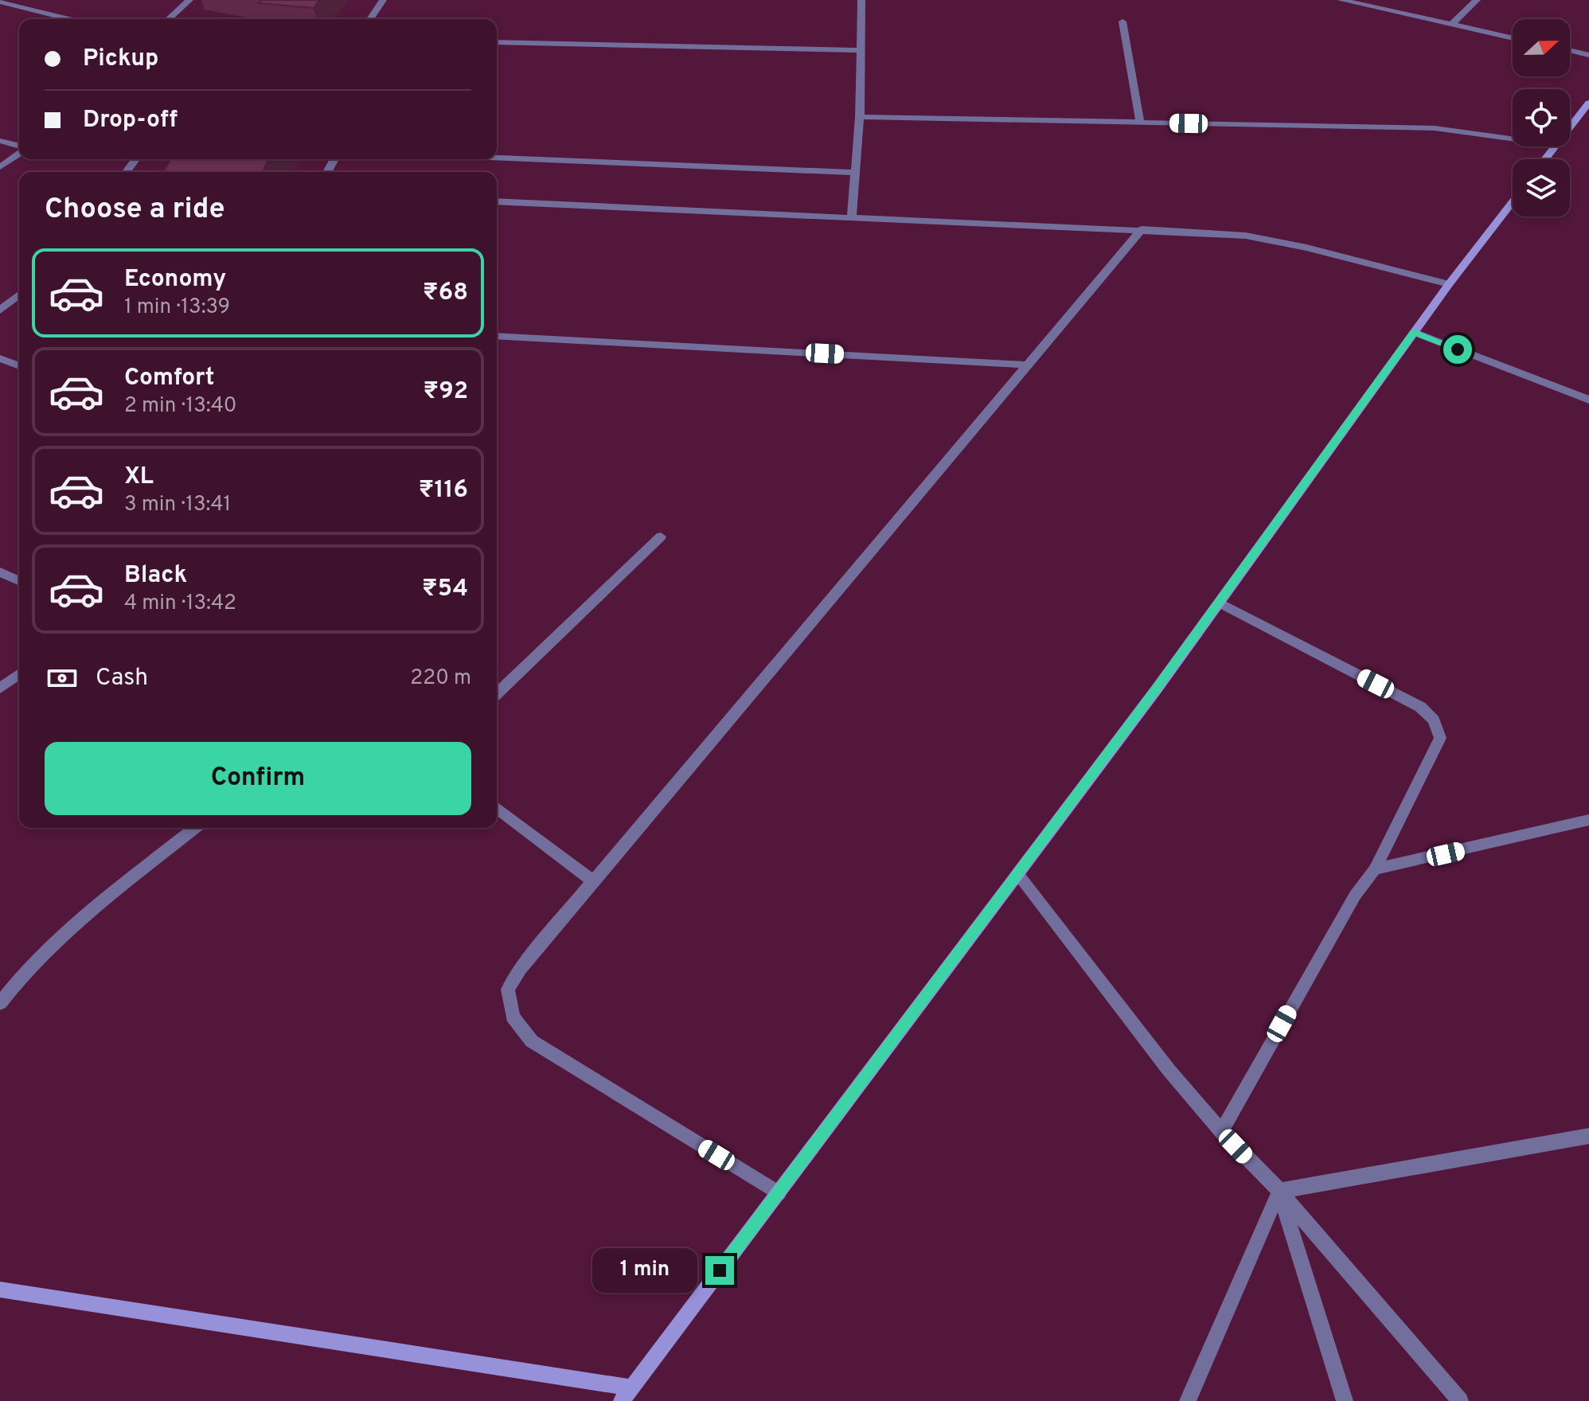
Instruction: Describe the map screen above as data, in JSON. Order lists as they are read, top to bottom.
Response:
{
  "north": "right",
  "page": {
    "banner": ["Pickup", "Drop-off"],
    "heading": "Choose a ride",
    "list": [
      {
        "name": "Economy",
        "note": "1 min · 13:39",
        "value": "₹68"
      },
      {
        "name": "Comfort",
        "note": "2 min · 13:40",
        "value": "₹92"
      },
      {
        "name": "XL",
        "note": "3 min · 13:41",
        "value": "₹116"
      },
      {
        "name": "Black",
        "note": "4 min · 13:42",
        "value": "₹54"
      }
    ],
    "pay": ["Cash", "220 m"],
    "buttons": "Confirm",
    "bubble": "1 min"
  }
}
